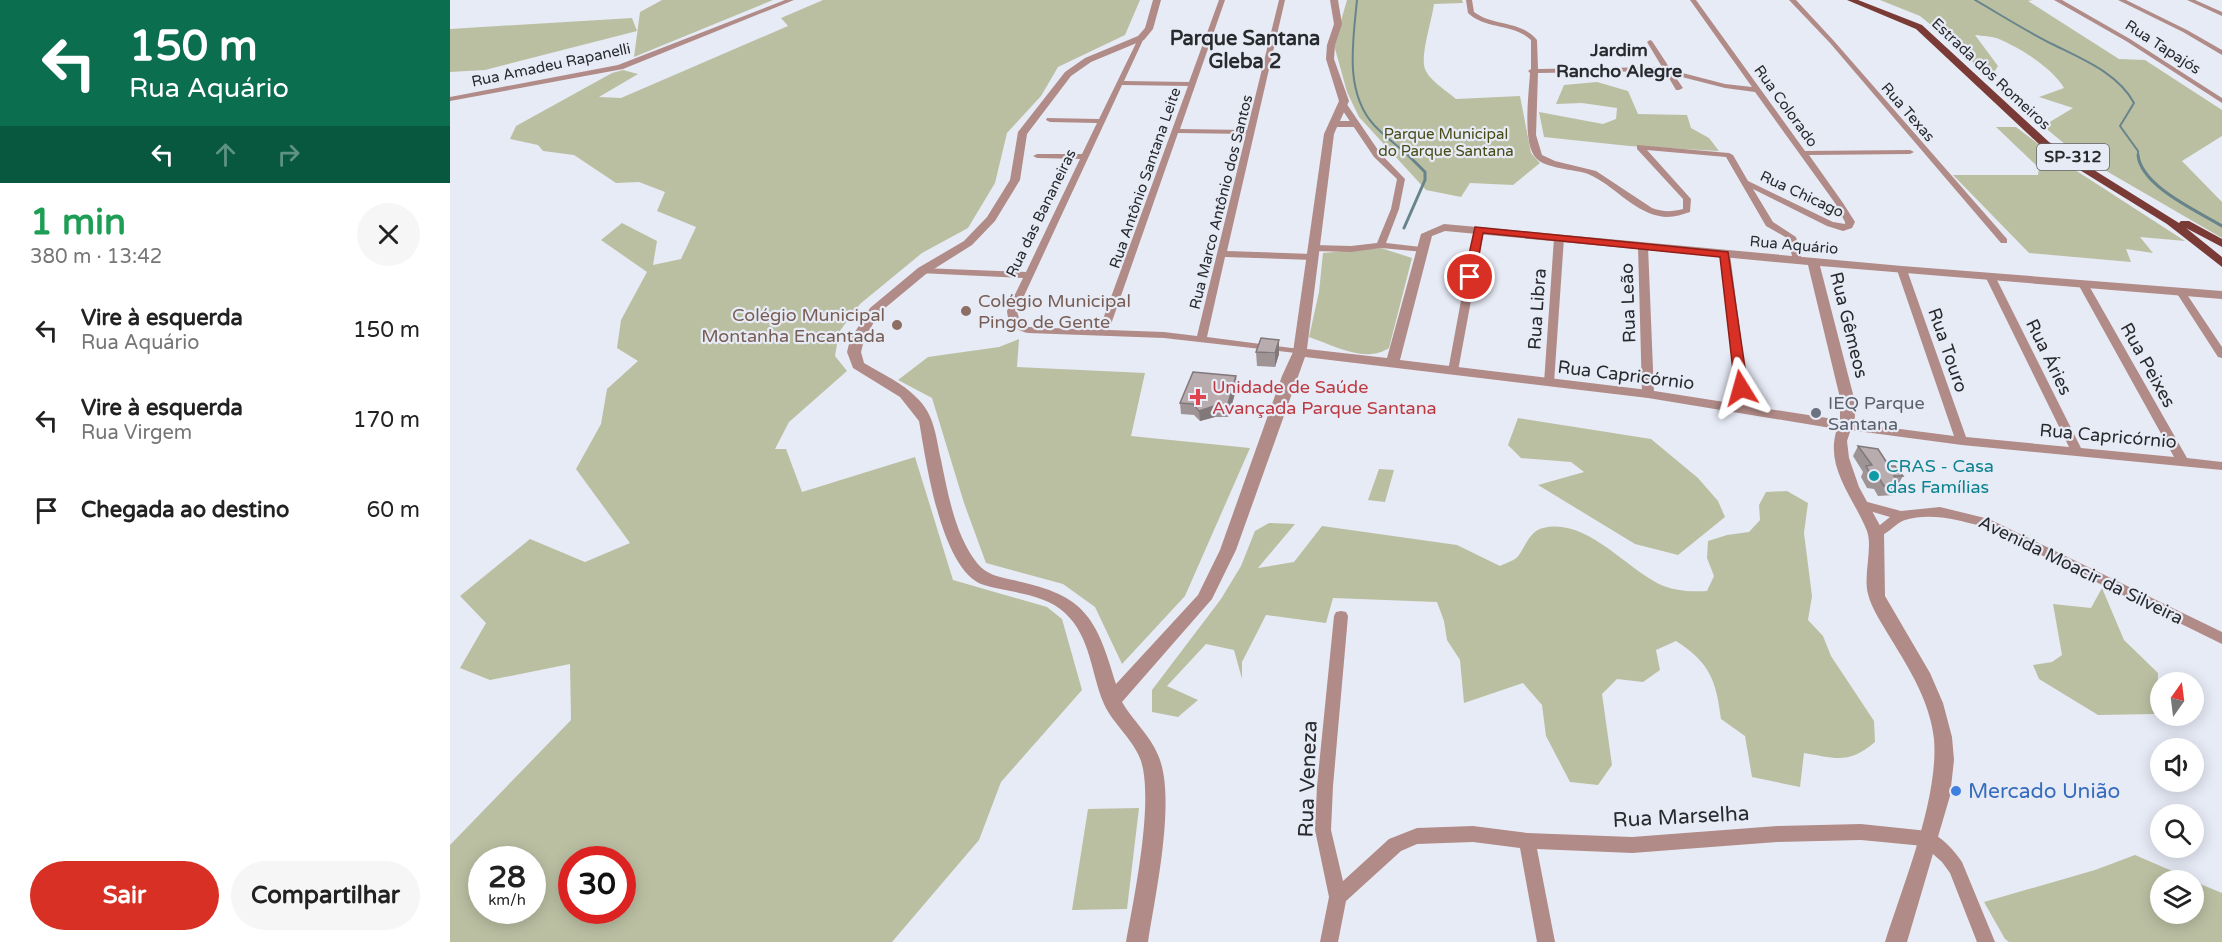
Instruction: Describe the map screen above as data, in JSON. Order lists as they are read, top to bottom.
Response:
{
  "streets": {
    "main road": ["Estrada dos Romeiros", "SP-312"],
    "street": [
      "Rua Tapajós",
      "Rua Amadeu Rapanelli",
      "Rua Colorado",
      "Rua Texas",
      "Rua Antônio Santana Leite",
      "Rua Chicago",
      "Rua Marco Antônio dos Santos",
      "Rua das Bananeiras",
      "Rua Aquário",
      "Rua Leão",
      "Rua Libra",
      "Rua Gêmeos",
      "Rua Touro",
      "Rua Áries",
      "Rua Peixes",
      "Rua Capricórnio",
      "Avenida Moacir da Silveira",
      "Rua Veneza",
      "Rua Marselha"
    ]
  },
  "crossings": [
    ["Rua Colorado", "Rua Chicago"],
    ["Rua Antônio Santana Leite", "Rua das Bananeiras"],
    ["Rua Marco Antônio dos Santos", "Rua das Bananeiras"],
    ["Rua das Bananeiras", "Rua Capricórnio"],
    ["Rua Aquário", "Rua Leão"],
    ["Rua Aquário", "Rua Libra"],
    ["Rua Aquário", "Rua Gêmeos"],
    ["Rua Aquário", "Rua Touro"],
    ["Rua Aquário", "Rua Áries"],
    ["Rua Aquário", "Rua Peixes"],
    ["Rua Leão", "Rua Capricórnio"],
    ["Rua Libra", "Rua Capricórnio"],
    ["Rua Gêmeos", "Rua Capricórnio"],
    ["Rua Gêmeos", "Avenida Moacir da Silveira"],
    ["Rua Touro", "Rua Capricórnio"],
    ["Rua Áries", "Rua Capricórnio"],
    ["Rua Peixes", "Rua Capricórnio"],
    ["Rua Veneza", "Rua Marselha"]
  ],
  "districts": ["Parque Santana Gleba 2", "Jardim Rancho Alegre"],
  "parks": ["Parque Municipal do Parque Santana"],
  "places": {
    "other": [
      "Colégio Municipal Pingo de Gente",
      "Colégio Municipal Montanha Encantada",
      "IEQ Parque Santana",
      "CRAS - Casa das Famílias",
      "Mercado União"
    ],
    "health": ["Unidade de Saúde Avançada Parque Santana"]
  },
  "north": "top",
  "page": {
    "turn": ["150 m", "Rua Aquário"],
    "heading": ["1 min", "380 m · 13:42"],
    "list": [
      {
        "name": "Vire à esquerda",
        "note": "Rua Aquário",
        "value": "150 m"
      },
      {
        "name": "Vire à esquerda",
        "note": "Rua Virgem",
        "value": "170 m"
      },
      {
        "name": "Chegada ao destino",
        "value": "60 m"
      }
    ],
    "speed": "28 km/h",
    "limit": "30",
    "buttons": ["Sair", "Compartilhar"]
  }
}
